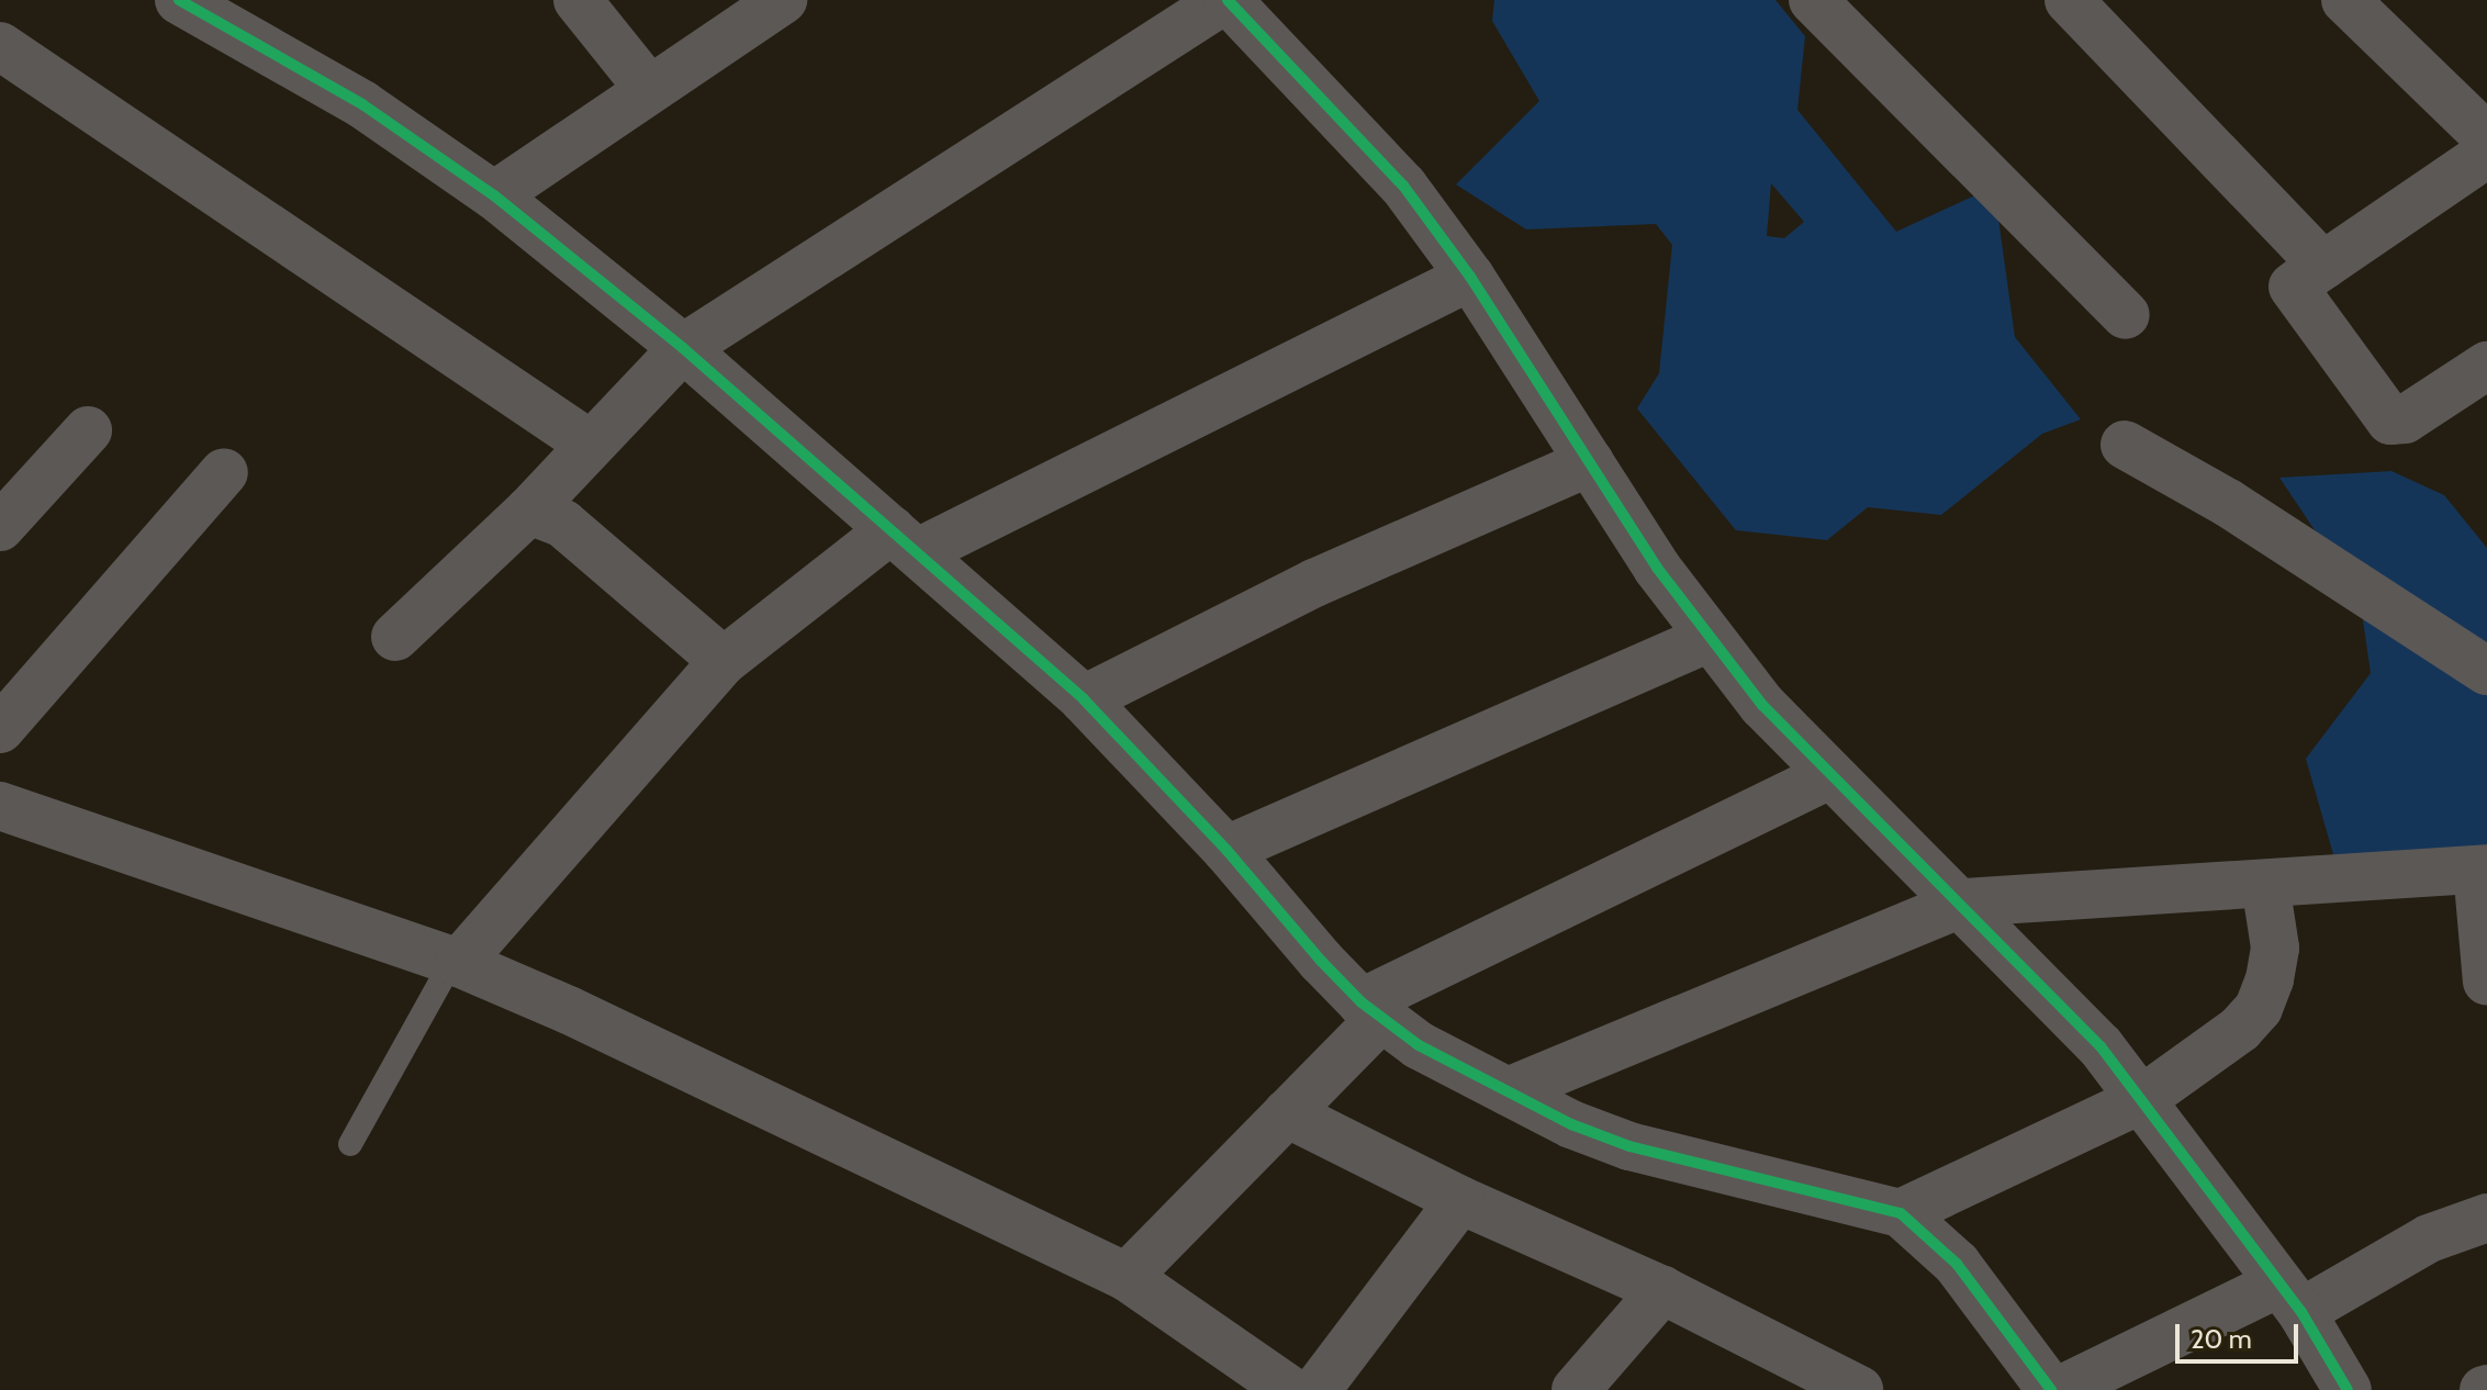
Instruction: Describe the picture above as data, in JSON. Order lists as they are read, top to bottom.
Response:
{
  "scale_bar": "20 m"
}
